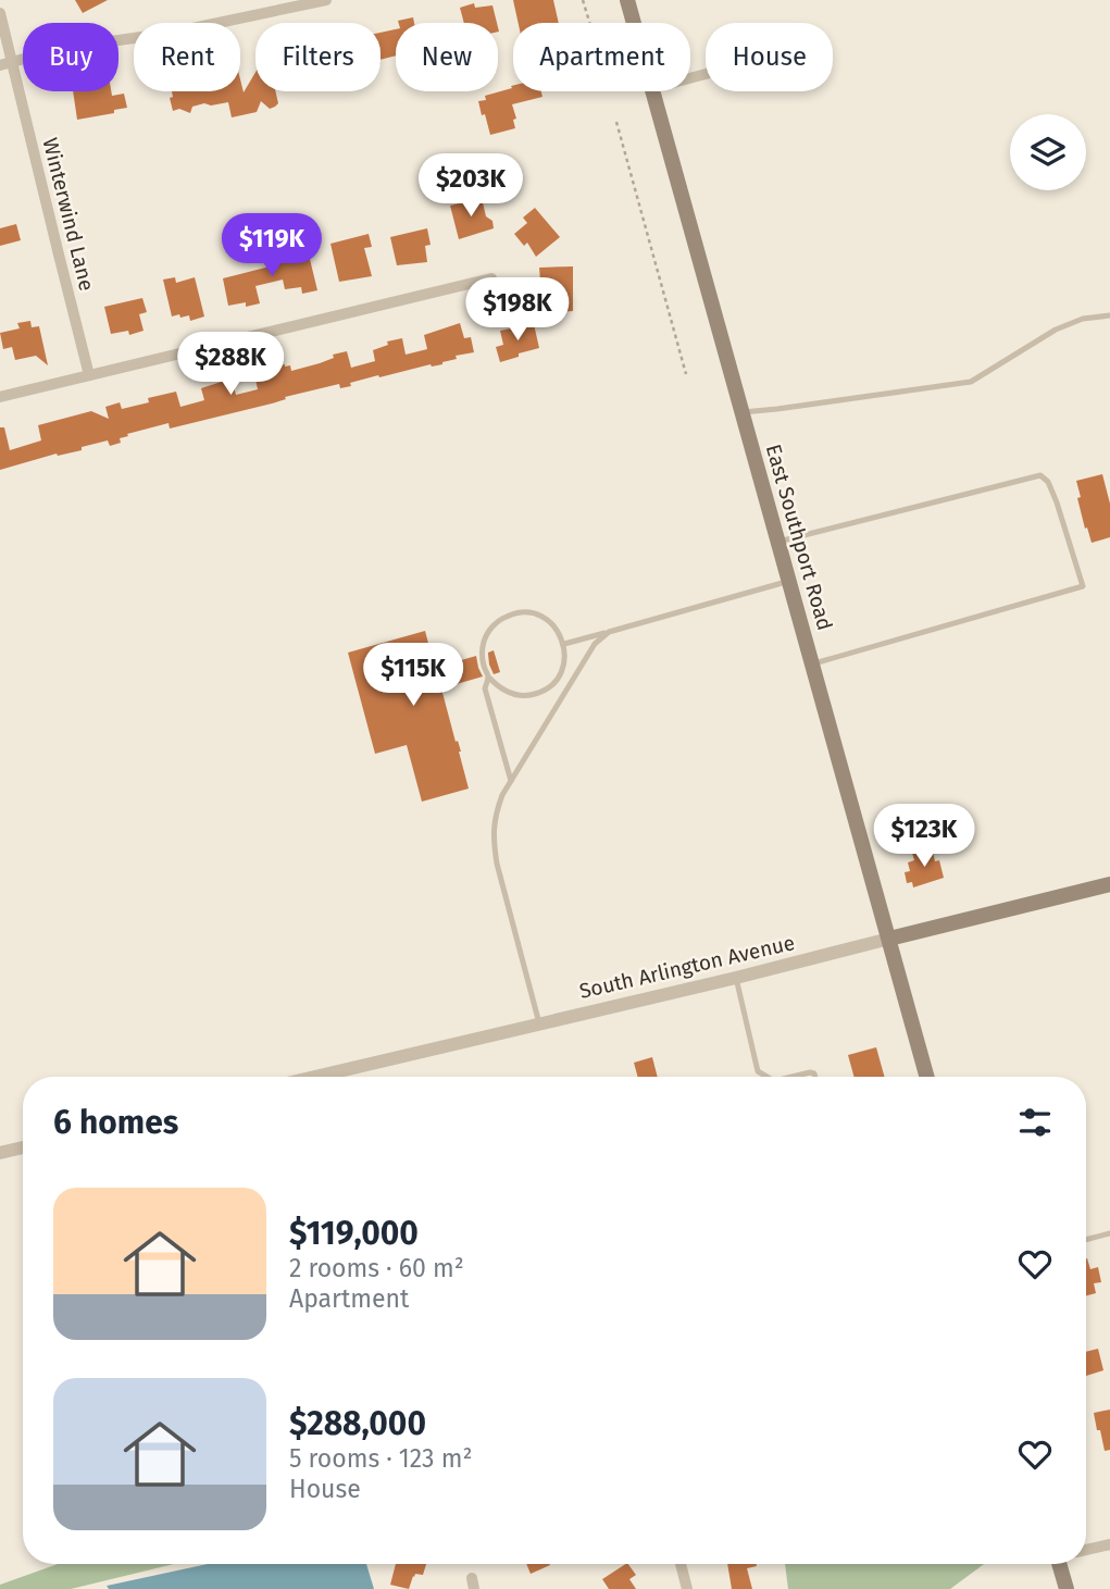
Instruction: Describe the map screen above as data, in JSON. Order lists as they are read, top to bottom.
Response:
{
  "streets": {
    "main road": ["East Southport Road", "South Arlington Avenue"],
    "street": ["Winterwind Lane"]
  },
  "crossings": [
    ["East Southport Road", "South Arlington Avenue"]
  ],
  "page": {
    "chip": [
      "Buy",
      "Rent",
      "Filters",
      "New",
      "Apartment",
      "House"
    ],
    "price": [
      "$203K",
      "$119K",
      "$198K",
      "$288K",
      "$115K",
      "$123K"
    ],
    "heading": "6 homes",
    "list": [
      {
        "name": "$119,000",
        "note": "2 rooms · 60 m² · Apartment"
      },
      {
        "name": "$288,000",
        "note": "5 rooms · 123 m² · House"
      }
    ]
  }
}
